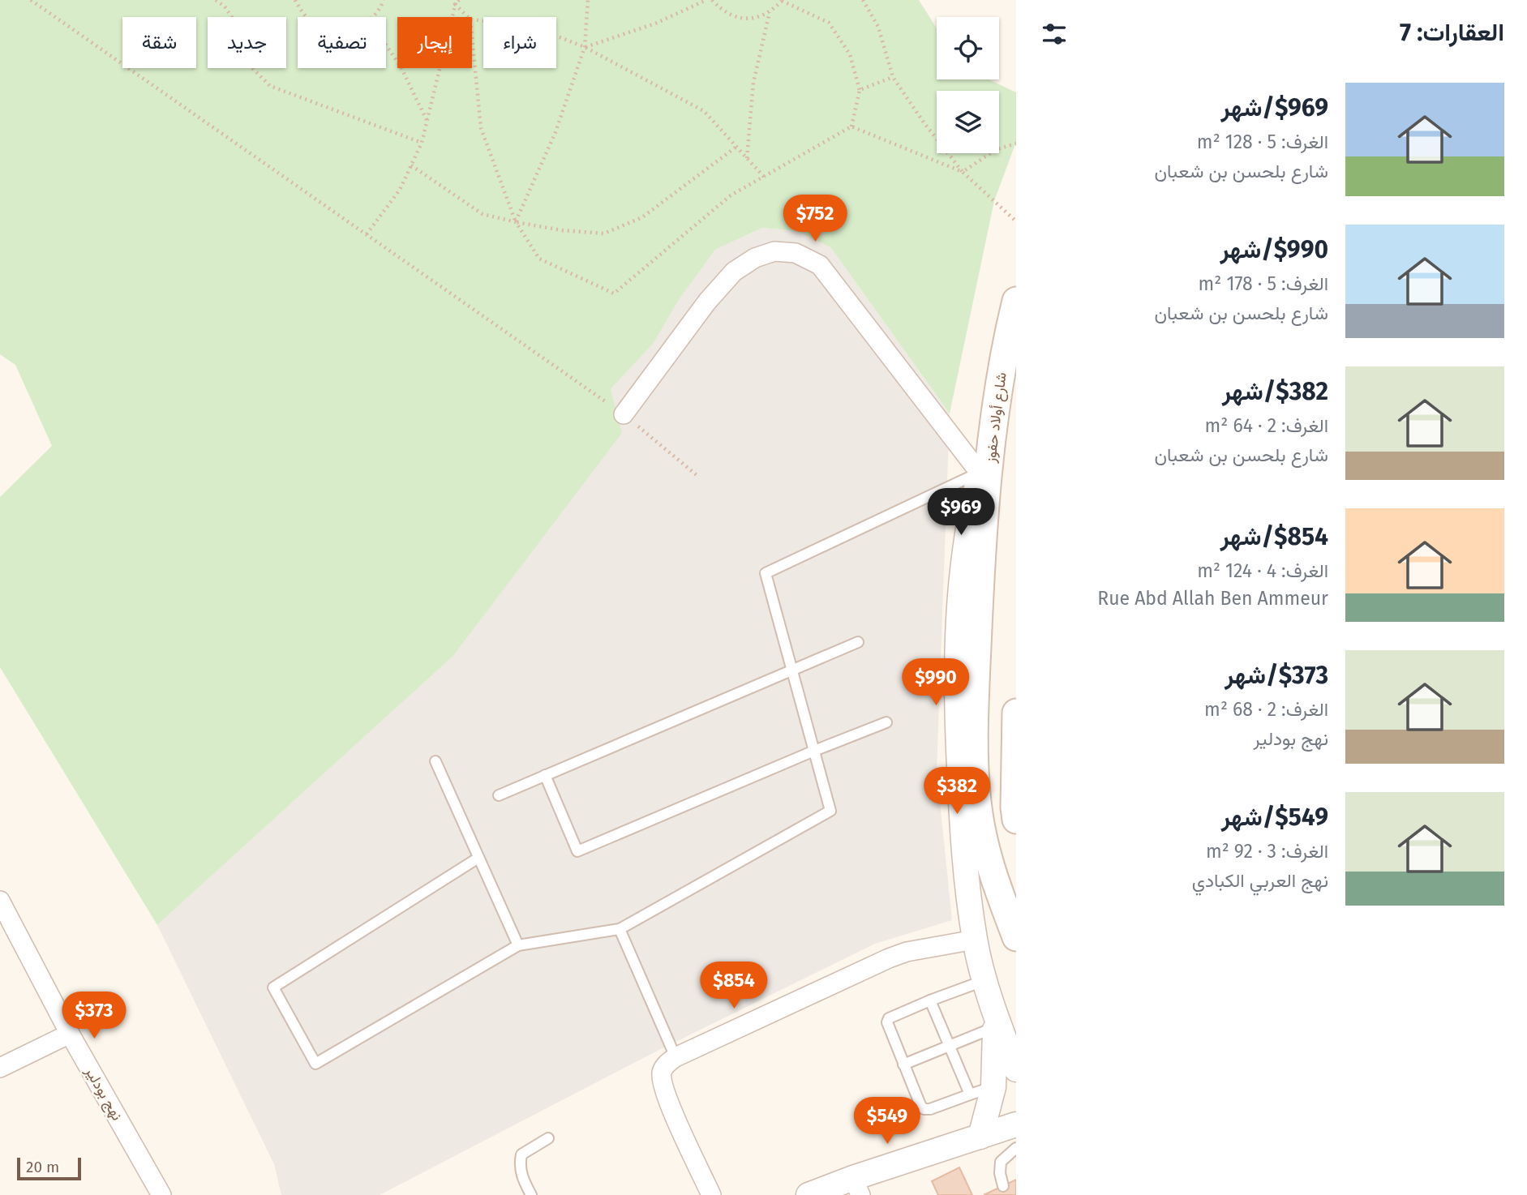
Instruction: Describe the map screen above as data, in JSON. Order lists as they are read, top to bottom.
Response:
{
  "streets": {
    "main road": ["شارع أولاد حفوز"],
    "street": ["نهج بودلير"]
  },
  "scale_bar": "20 m",
  "page": {
    "heading": "العقارات: 7",
    "chip": [
      "شراء",
      "إيجار",
      "تصفية",
      "جديد",
      "شقة"
    ],
    "list": [
      {
        "name": "$969/شهر",
        "note": "الغرف: 5 · 128 m² · شارع بلحسن بن شعبان"
      },
      {
        "name": "$990/شهر",
        "note": "الغرف: 5 · 178 m² · شارع بلحسن بن شعبان"
      },
      {
        "name": "$382/شهر",
        "note": "الغرف: 2 · 64 m² · شارع بلحسن بن شعبان"
      },
      {
        "name": "$854/شهر",
        "note": "الغرف: 4 · 124 m² · Rue Abd Allah Ben Ammeur"
      },
      {
        "name": "$373/شهر",
        "note": "الغرف: 2 · 68 m² · نهج بودلير"
      },
      {
        "name": "$549/شهر",
        "note": "الغرف: 3 · 92 m² · نهج العربي الكبادي"
      }
    ],
    "price": [
      "$752",
      "$969",
      "$990",
      "$382",
      "$854",
      "$373",
      "$549"
    ],
    "scale": "20 m"
  }
}
